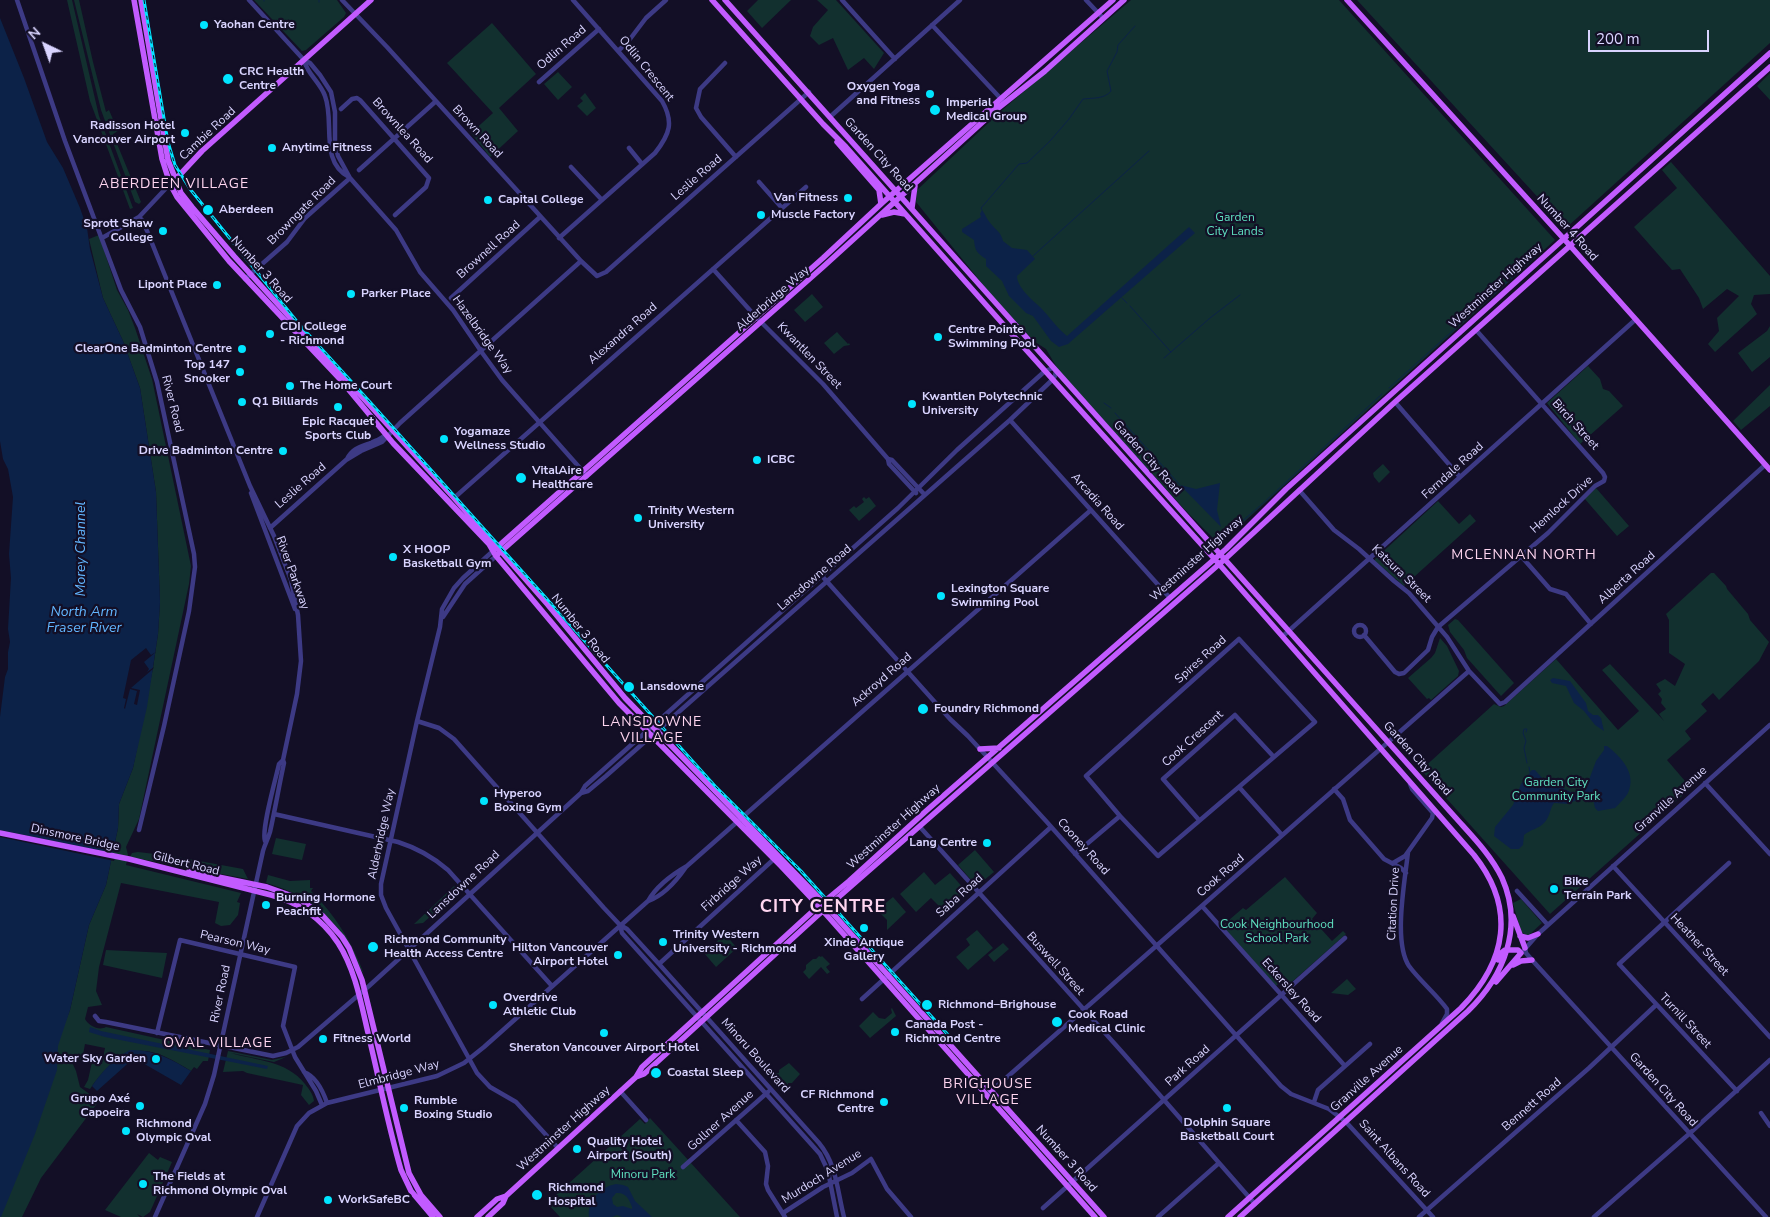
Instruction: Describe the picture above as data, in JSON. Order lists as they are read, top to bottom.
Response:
{
  "streets": {
    "main road": [
      "Cambie Road",
      "Garden City Road",
      "Number 4 Road",
      "Number 3 Road",
      "Westminster Highway",
      "Alderbridge Way",
      "Granville Avenue",
      "Dinsmore Bridge",
      "Gilbert Road"
    ],
    "street": [
      "Odlin Road",
      "Odlin Crescent",
      "Brownlea Road",
      "Brown Road",
      "Leslie Road",
      "Browngate Road",
      "Brownell Road",
      "Alexandra Road",
      "Hazelbridge Way",
      "Kwantlen Street",
      "River Road",
      "Birch Street",
      "Ferndale Road",
      "Arcadia Road",
      "Hemlock Drive",
      "River Parkway",
      "Katsura Street",
      "Lansdowne Road",
      "Alberta Road",
      "Spires Road",
      "Ackroyd Road",
      "Cook Crescent",
      "Cooney Road",
      "Cook Road",
      "Firbridge Way",
      "Saba Road",
      "Citation Drive",
      "Pearson Way",
      "Heather Street",
      "Buswell Street",
      "Eckersley Road",
      "Turnill Street",
      "Minoru Boulevard",
      "Park Road",
      "Elmbridge Way",
      "Bennett Road",
      "Gollner Avenue",
      "Saint Albans Road",
      "Murdoch Avenue"
    ]
  },
  "crossings": [
    ["Odlin Road", "Odlin Crescent"],
    ["Odlin Crescent", "Brown Road"],
    ["Brown Road", "Cambie Road"],
    ["Brown Road", "Leslie Road"],
    ["Brown Road", "Brownell Road"],
    ["Cambie Road", "Number 3 Road"],
    ["Cambie Road", "Hazelbridge Way"],
    ["Cambie Road", "River Road"],
    ["Garden City Road", "Leslie Road"],
    ["Garden City Road", "Westminster Highway"],
    ["Garden City Road", "Alderbridge Way"],
    ["Garden City Road", "Ferndale Road"],
    ["Garden City Road", "Lansdowne Road"],
    ["Garden City Road", "Granville Avenue"],
    ["Garden City Road", "Cook Road"],
    ["Garden City Road", "Citation Drive"],
    ["Garden City Road", "Bennett Road"],
    ["Leslie Road", "Number 3 Road"],
    ["Leslie Road", "Hazelbridge Way"],
    ["Leslie Road", "River Parkway"],
    ["Browngate Road", "Number 3 Road"],
    ["Browngate Road", "Hazelbridge Way"],
    ["Number 4 Road", "Westminster Highway"],
    ["Number 4 Road", "Ferndale Road"],
    ["Number 4 Road", "Alberta Road"],
    ["Number 3 Road", "Westminster Highway"],
    ["Number 3 Road", "Alderbridge Way"],
    ["Number 3 Road", "Alexandra Road"],
    ["Number 3 Road", "Lansdowne Road"],
    ["Number 3 Road", "Ackroyd Road"],
    ["Number 3 Road", "Cook Road"],
    ["Number 3 Road", "Firbridge Way"],
    ["Number 3 Road", "Saba Road"],
    ["Number 3 Road", "Park Road"],
    ["Westminster Highway", "Alderbridge Way"],
    ["Westminster Highway", "Birch Street"],
    ["Westminster Highway", "Arcadia Road"],
    ["Westminster Highway", "Katsura Street"],
    ["Westminster Highway", "Cooney Road"],
    ["Westminster Highway", "Buswell Street"],
    ["Westminster Highway", "Minoru Boulevard"],
    ["Alderbridge Way", "Hazelbridge Way"],
    ["Alderbridge Way", "Kwantlen Street"],
    ["Alderbridge Way", "Lansdowne Road"],
    ["Alderbridge Way", "Minoru Boulevard"],
    ["Alderbridge Way", "Elmbridge Way"],
    ["Alexandra Road", "Hazelbridge Way"],
    ["Alexandra Road", "Kwantlen Street"],
    ["Kwantlen Street", "Lansdowne Road"],
    ["River Road", "Gilbert Road"],
    ["River Road", "Pearson Way"],
    ["Birch Street", "Ferndale Road"],
    ["Birch Street", "Hemlock Drive"],
    ["Ferndale Road", "Katsura Street"],
    ["Arcadia Road", "Lansdowne Road"],
    ["Arcadia Road", "Ackroyd Road"],
    ["Hemlock Drive", "Katsura Street"],
    ["Katsura Street", "Alberta Road"],
    ["Katsura Street", "Cook Road"],
    ["Lansdowne Road", "Cooney Road"],
    ["Lansdowne Road", "Gilbert Road"],
    ["Lansdowne Road", "Pearson Way"],
    ["Lansdowne Road", "Minoru Boulevard"],
    ["Spires Road", "Cook Crescent"],
    ["Ackroyd Road", "Cooney Road"],
    ["Ackroyd Road", "Minoru Boulevard"],
    ["Ackroyd Road", "Elmbridge Way"],
    ["Granville Avenue", "Cooney Road"],
    ["Granville Avenue", "Citation Drive"],
    ["Granville Avenue", "Heather Street"],
    ["Granville Avenue", "Buswell Street"],
    ["Granville Avenue", "Saint Albans Road"],
    ["Dinsmore Bridge", "Gilbert Road"],
    ["Cooney Road", "Cook Road"],
    ["Cooney Road", "Saba Road"],
    ["Cooney Road", "Park Road"],
    ["Cooney Road", "Saint Albans Road"],
    ["Gilbert Road", "Elmbridge Way"],
    ["Cook Road", "Buswell Street"],
    ["Cook Road", "Eckersley Road"],
    ["Firbridge Way", "Minoru Boulevard"],
    ["Saba Road", "Buswell Street"],
    ["Heather Street", "Turnill Street"],
    ["Buswell Street", "Park Road"],
    ["Eckersley Road", "Park Road"],
    ["Turnill Street", "Bennett Road"],
    ["Minoru Boulevard", "Elmbridge Way"],
    ["Minoru Boulevard", "Gollner Avenue"],
    ["Minoru Boulevard", "Murdoch Avenue"],
    ["Bennett Road", "Saint Albans Road"]
  ],
  "districts": [
    "ABERDEEN VILLAGE",
    "MCLENNAN NORTH",
    "LANSDOWNE VILLAGE",
    "CITY CENTRE",
    "OVAL VILLAGE",
    "BRIGHOUSE VILLAGE"
  ],
  "water": ["Morey Channel", "North Arm Fraser River"],
  "parks": [
    "Garden City Lands",
    "Garden City Community Park",
    "Cook Neighbourhood School Park",
    "Minoru Park"
  ],
  "places": [
    "Yaohan Centre",
    "CRC Health Centre",
    "Oxygen Yoga and Fitness",
    "Imperial Medical Group",
    "Radisson Hotel Vancouver Airport",
    "Anytime Fitness",
    "Van Fitness",
    "Capital College",
    "Aberdeen",
    "Muscle Factory",
    "Sprott Shaw College",
    "Lipont Place",
    "Parker Place",
    "CDI College - Richmond",
    "Centre Pointe Swimming Pool",
    "ClearOne Badminton Centre",
    "Top 147 Snooker",
    "The Home Court",
    "Q1 Billiards",
    "Kwantlen Polytechnic University",
    "Epic Racquet Sports Club",
    "Yogamaze Wellness Studio",
    "Drive Badminton Centre",
    "ICBC",
    "VitalAire Healthcare",
    "Trinity Western University",
    "X HOOP Basketball Gym",
    "Lexington Square Swimming Pool",
    "Lansdowne",
    "Foundry Richmond",
    "Hyperoo Boxing Gym",
    "Lang Centre",
    "Bike Terrain Park",
    "Burning Hormone Peachfit",
    "Xinde Antique Gallery",
    "Trinity Western University - Richmond",
    "Richmond Community Health Access Centre",
    "Hilton Vancouver Airport Hotel",
    "Overdrive Athletic Club",
    "Richmond–Brighouse",
    "Cook Road Medical Clinic",
    "Canada Post - Richmond Centre",
    "Sheraton Vancouver Airport Hotel",
    "Fitness World",
    "Water Sky Garden",
    "Coastal Sleep",
    "CF Richmond Centre",
    "Grupo Axé Capoeira",
    "Rumble Boxing Studio",
    "Dolphin Square Basketball Court",
    "Richmond Olympic Oval",
    "Quality Hotel Airport (South)",
    "The Fields at Richmond Olympic Oval",
    "Richmond Hospital",
    "WorkSafeBC"
  ],
  "scale_bar": "200 m",
  "north": "top left"
}
